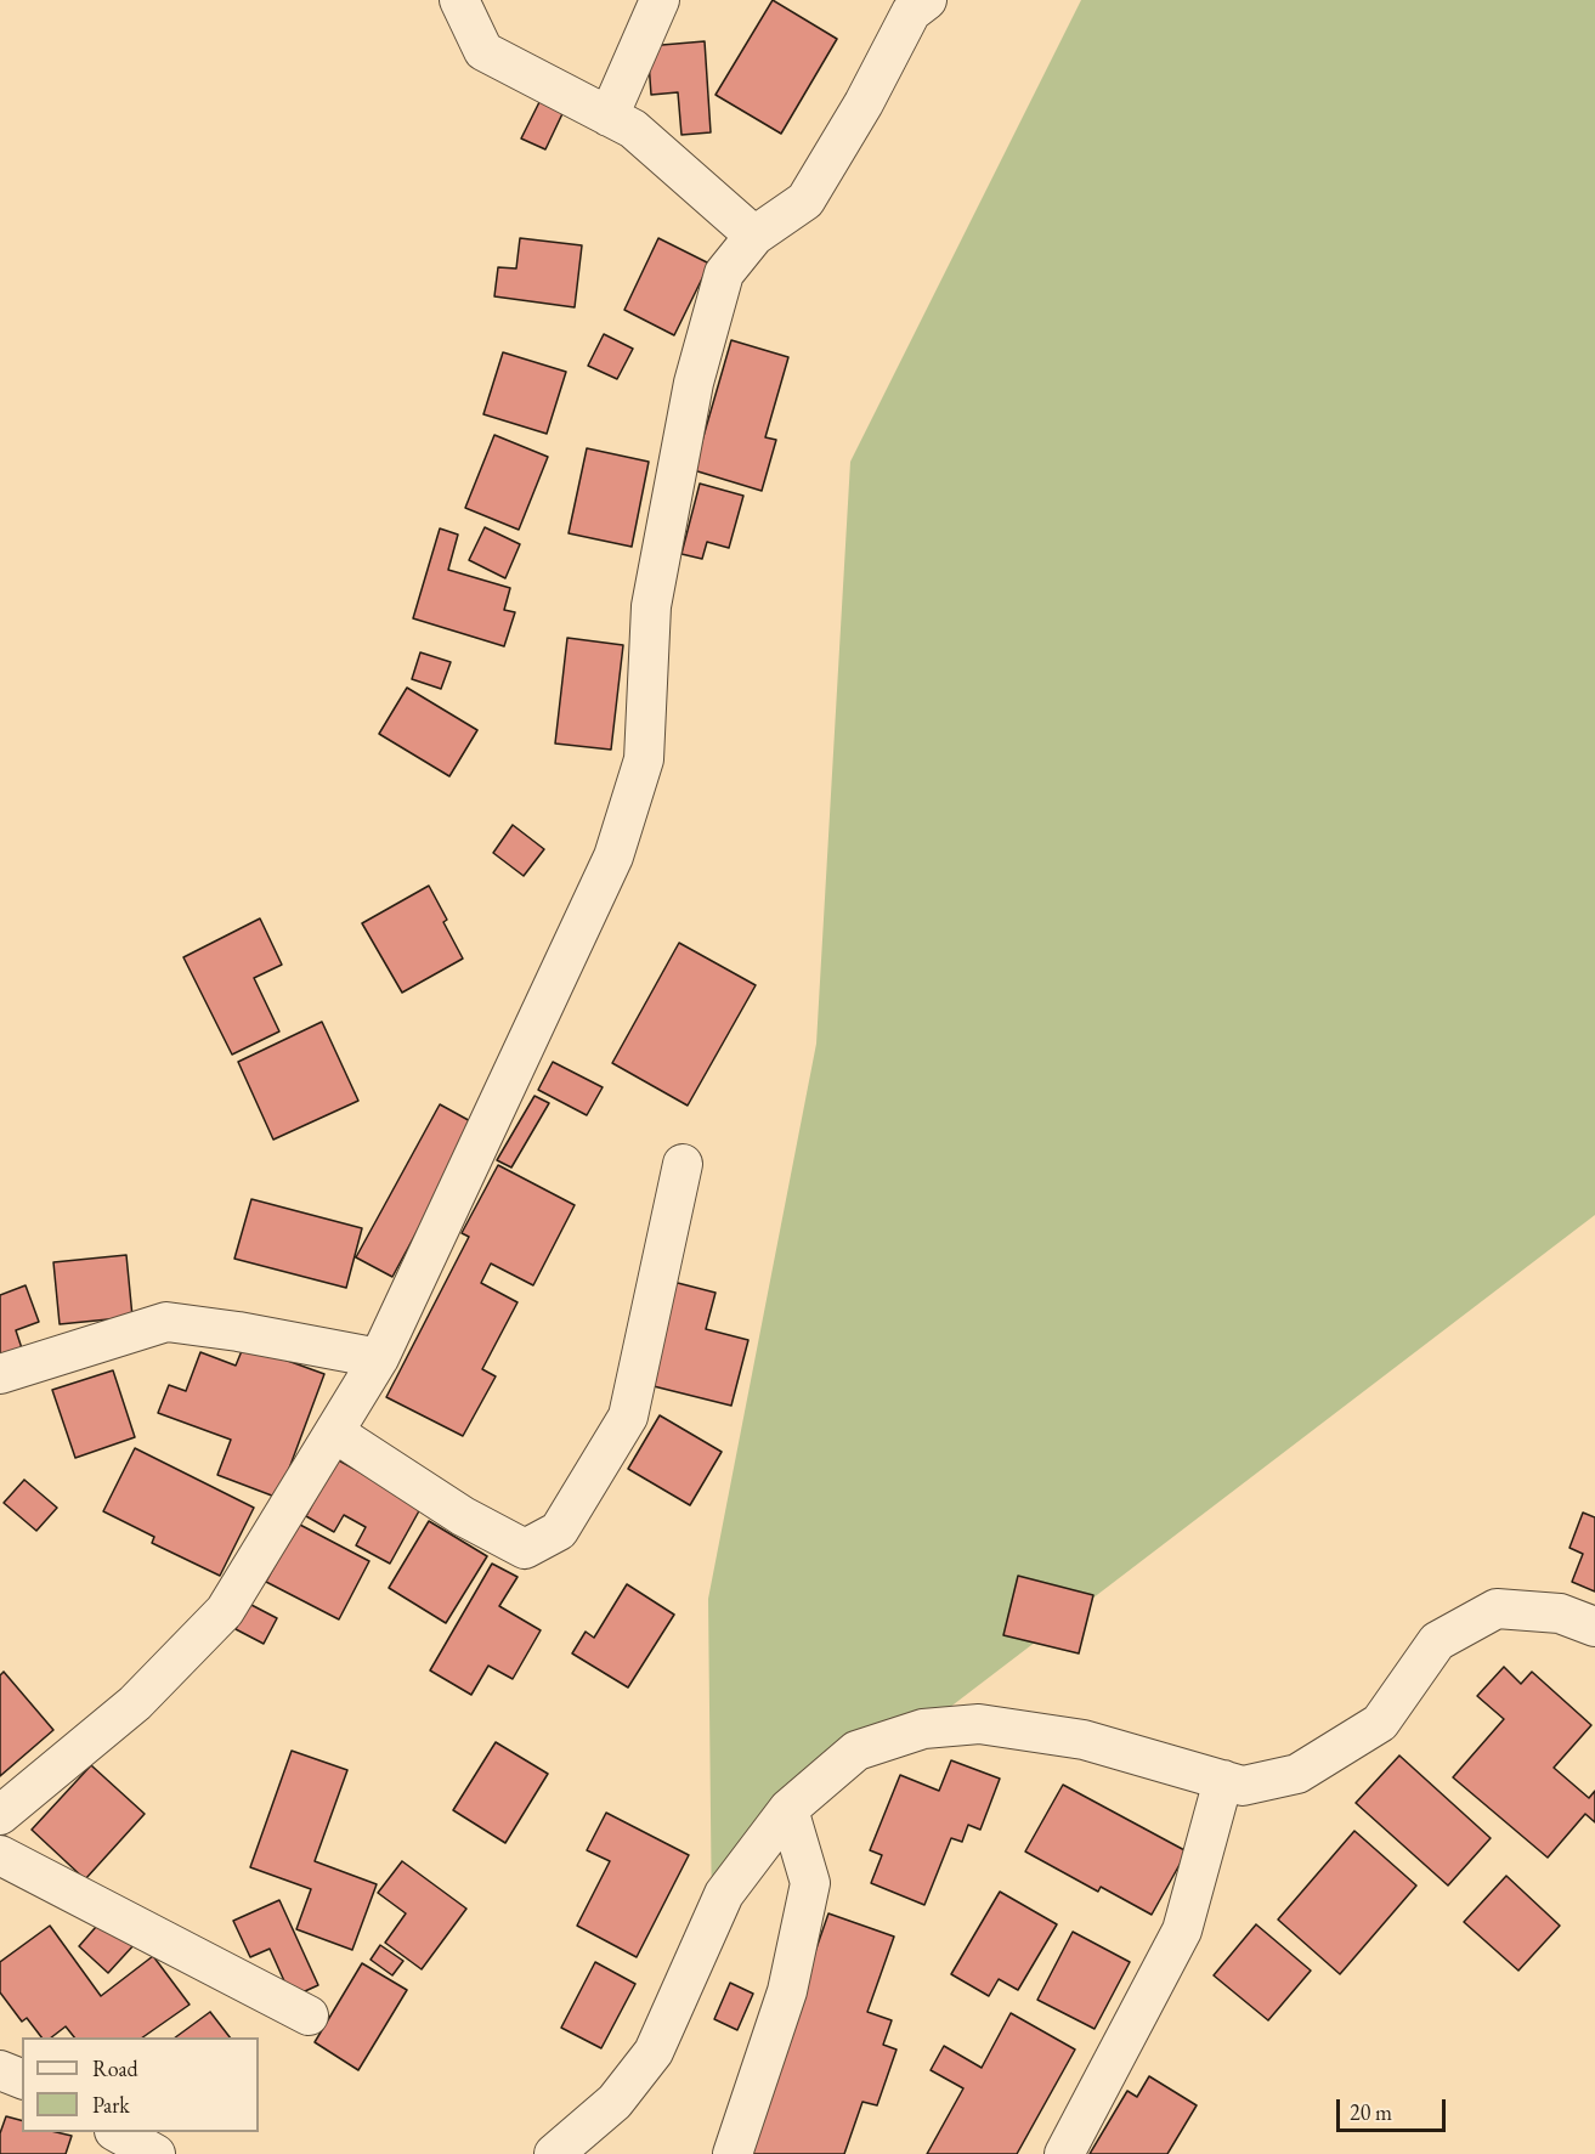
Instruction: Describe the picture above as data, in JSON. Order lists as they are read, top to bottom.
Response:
{
  "legend": ["Road", "Park"],
  "scale_bar": "20 m"
}
